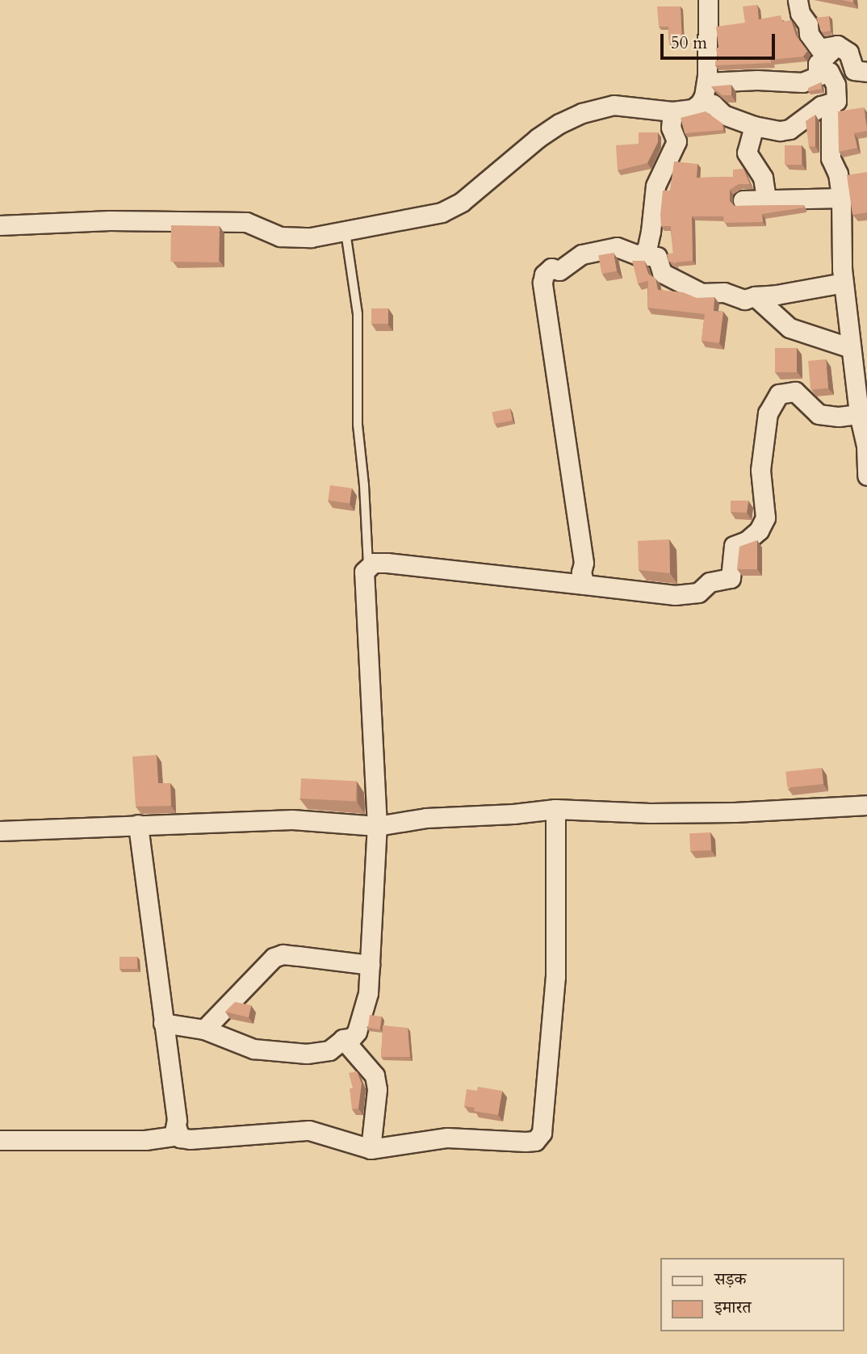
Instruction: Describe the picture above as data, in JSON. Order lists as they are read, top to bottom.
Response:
{
  "legend": ["सड़क", "इमारत"],
  "scale_bar": "50 m"
}
